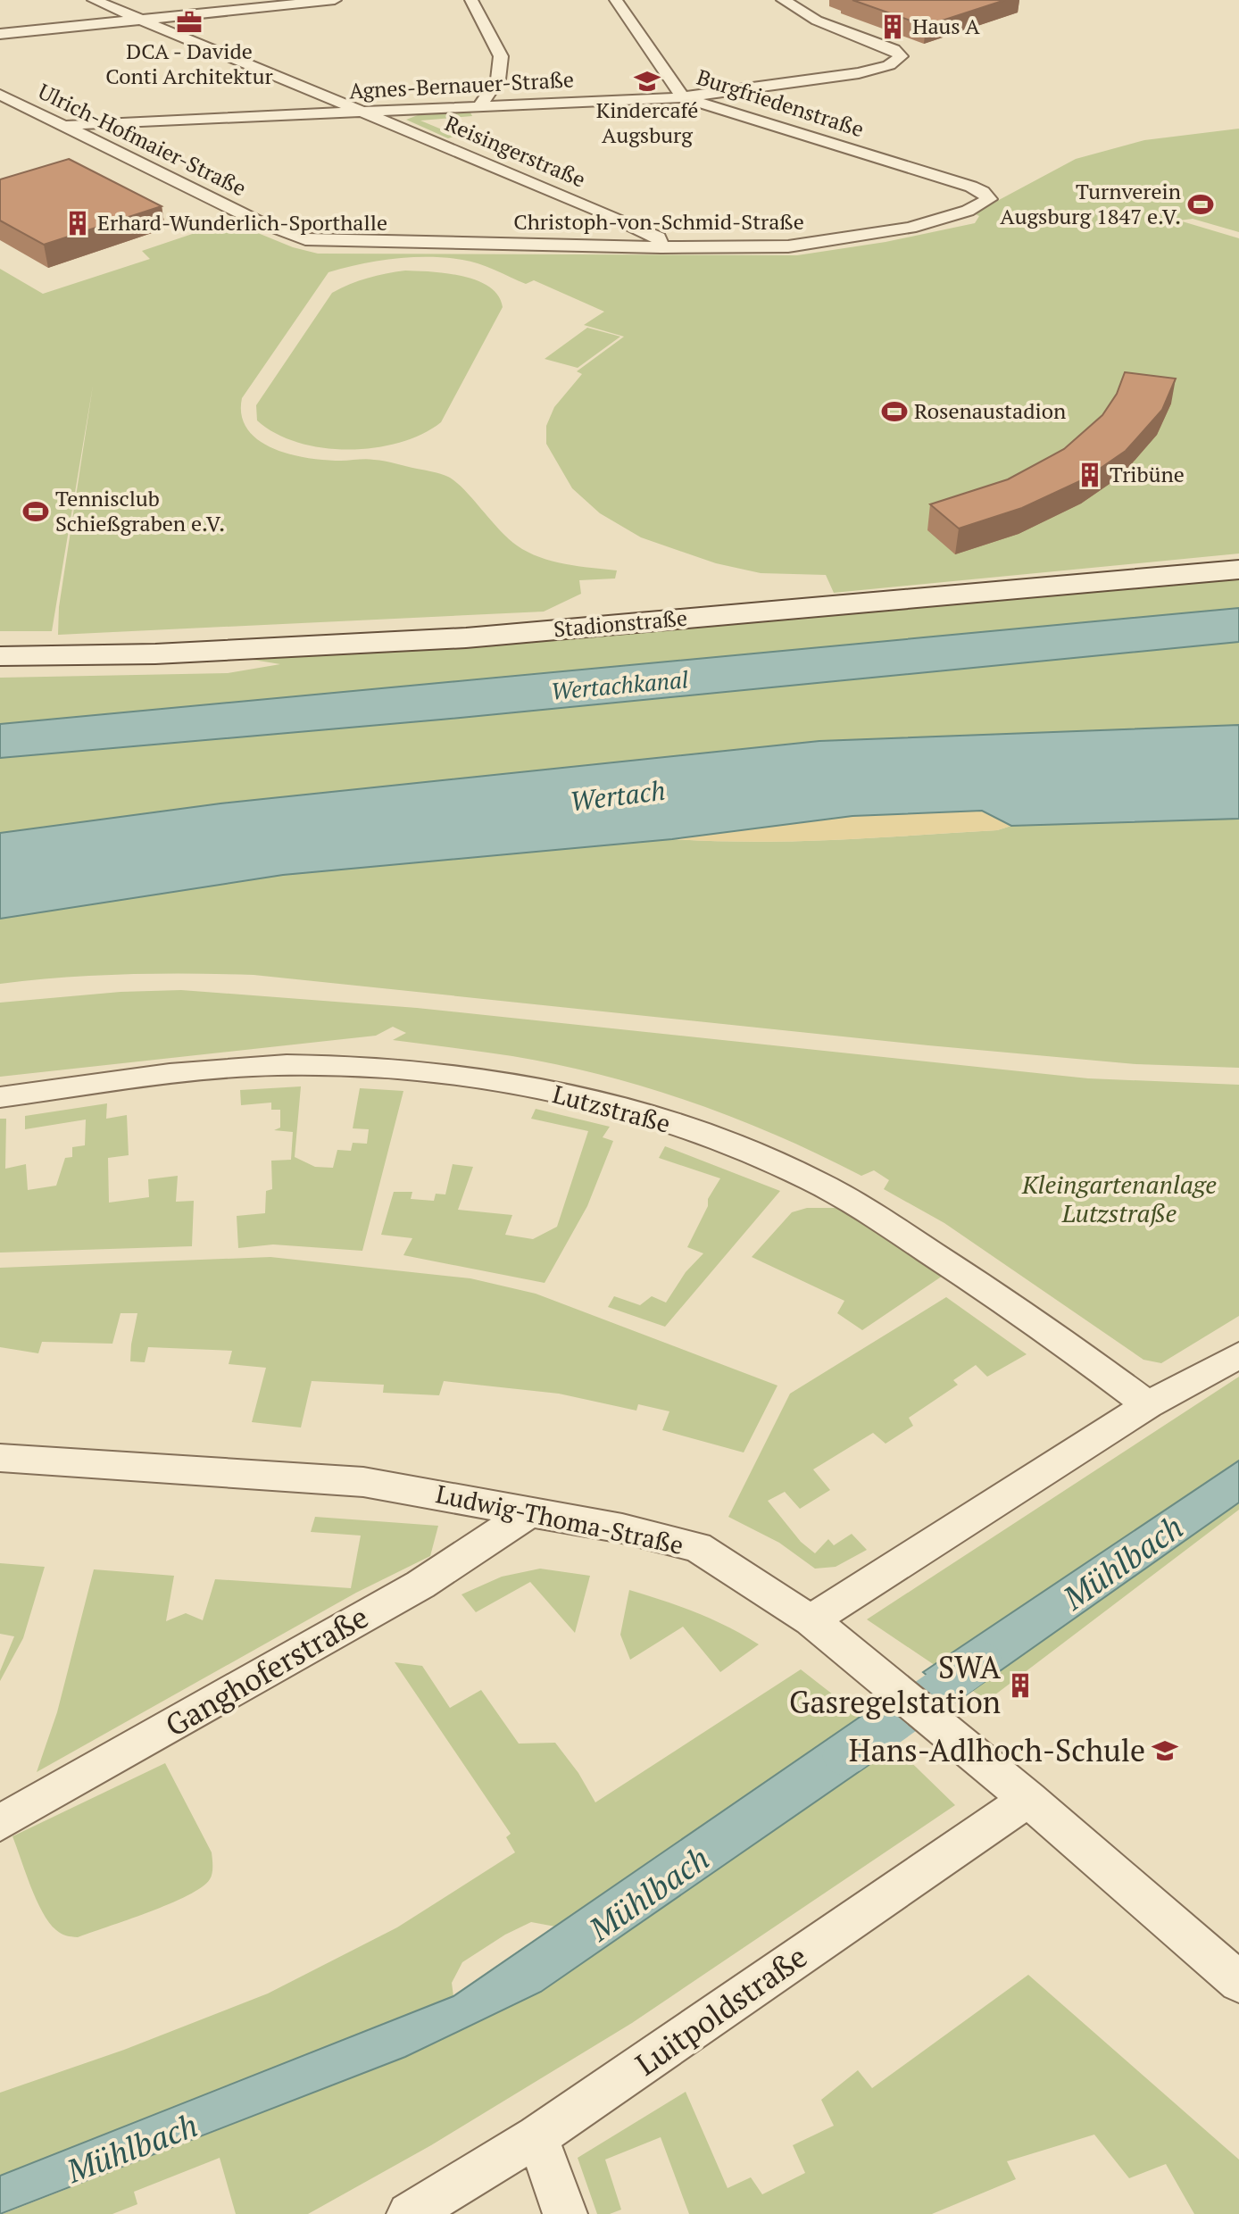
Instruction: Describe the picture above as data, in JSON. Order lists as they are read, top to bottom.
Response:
{
  "streets": {
    "street": [
      "Agnes-Bernauer-Straße",
      "Burgfriedenstraße",
      "Ulrich-Hofmaier-Straße",
      "Reisingerstraße",
      "Christoph-von-Schmid-Straße",
      "Stadionstraße",
      "Lutzstraße",
      "Ludwig-Thoma-Straße",
      "Ganghoferstraße",
      "Luitpoldstraße"
    ]
  },
  "crossings": [
    ["Agnes-Bernauer-Straße", "Burgfriedenstraße"],
    ["Agnes-Bernauer-Straße", "Ulrich-Hofmaier-Straße"],
    ["Agnes-Bernauer-Straße", "Reisingerstraße"],
    ["Burgfriedenstraße", "Christoph-von-Schmid-Straße"],
    ["Ulrich-Hofmaier-Straße", "Christoph-von-Schmid-Straße"],
    ["Reisingerstraße", "Christoph-von-Schmid-Straße"],
    ["Ludwig-Thoma-Straße", "Ganghoferstraße"],
    ["Ludwig-Thoma-Straße", "Luitpoldstraße"]
  ],
  "water": ["Wertachkanal", "Wertach", "Mühlbach"],
  "parks": ["Kleingartenanlage Lutzstraße"],
  "places": {
    "office": ["DCA - Davide Conti Architektur"],
    "building": [
      "Haus A",
      "Erhard-Wunderlich-Sporthalle",
      "Tribüne",
      "SWA Gasregelstation"
    ],
    "school or university": ["Kindercafé Augsburg", "Hans-Adlhoch-Schule"],
    "sports": ["Turnverein Augsburg 1847 e.V.", "Rosenaustadion", "Tennisclub Schießgraben e.V."]
  }
}
